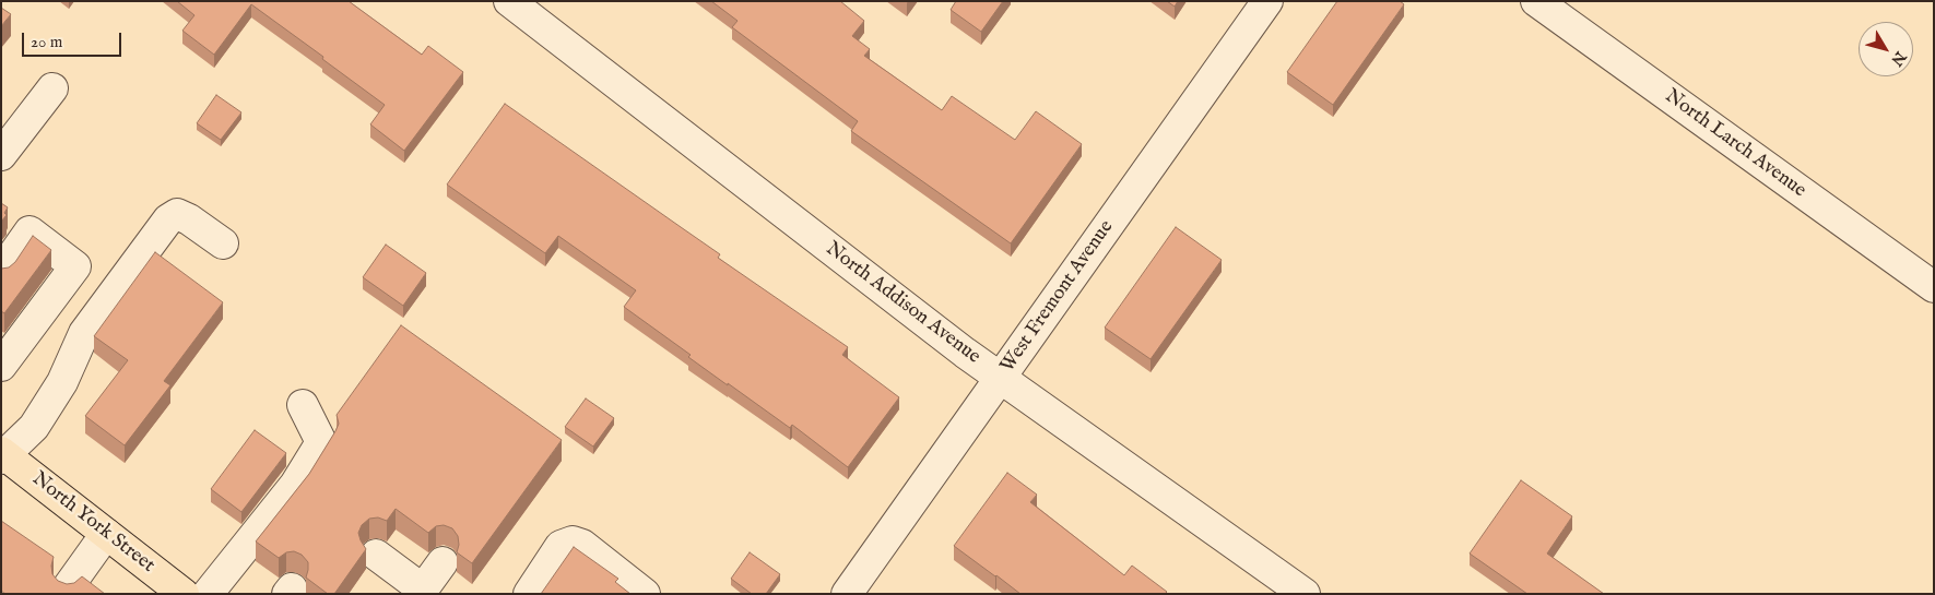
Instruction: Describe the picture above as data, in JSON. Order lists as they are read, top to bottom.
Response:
{
  "streets": {
    "main road": ["North York Street"],
    "street": ["North Larch Avenue", "West Fremont Avenue", "North Addison Avenue"]
  },
  "crossings": [
    ["West Fremont Avenue", "North Addison Avenue"]
  ],
  "scale_bar": "20 m",
  "north": "bottom right"
}
